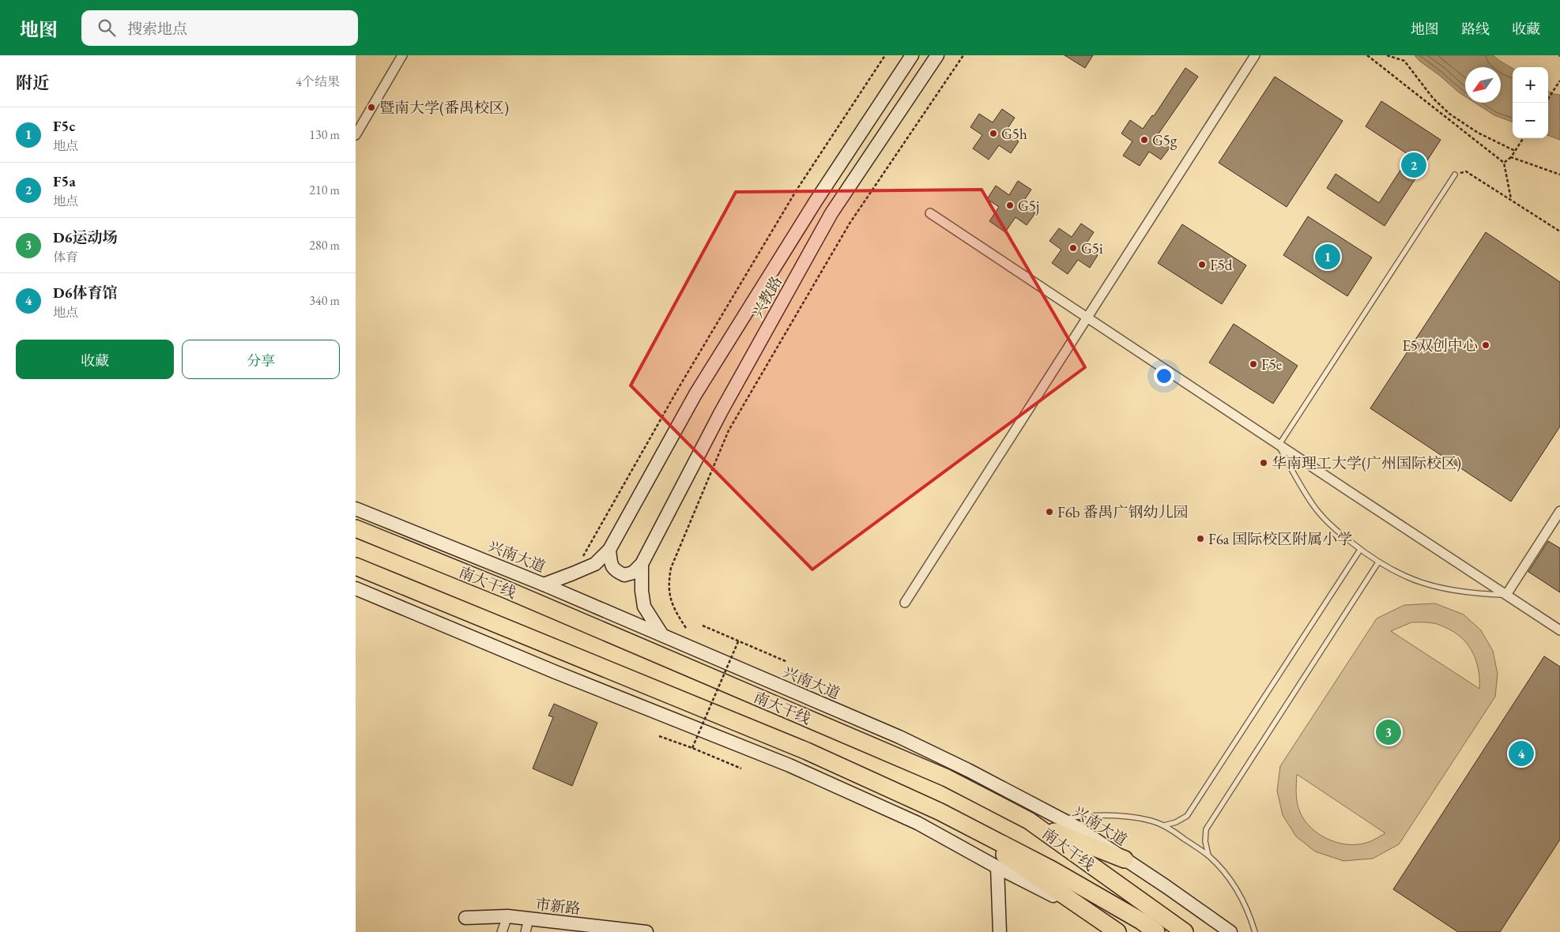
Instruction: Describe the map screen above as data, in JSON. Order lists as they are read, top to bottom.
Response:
{
  "streets": {
    "highway": ["南大干线"],
    "main road": ["兴教路", "兴南大道", "市新路"]
  },
  "crossings": [
    ["兴教路", "兴南大道"]
  ],
  "places": [
    "暨南大学(番禺校区)",
    "G5h",
    "G5g",
    "G5j",
    "G5i",
    "F5d",
    "E5双创中心",
    "F5e",
    "华南理工大学(广州国际校区)",
    "F6b 番禺广钢幼儿园",
    "F6a 国际校区附属小学"
  ],
  "north": "bottom left",
  "page": {
    "header": "地图",
    "search": "搜索地点",
    "nav": ["地图", "路线", "收藏"],
    "heading": ["附近", "4个结果"],
    "map_buttons": ["+", "−"],
    "list": [
      {
        "mark": "1",
        "name": "F5c",
        "note": "地点",
        "value": "130 m"
      },
      {
        "mark": "2",
        "name": "F5a",
        "note": "地点",
        "value": "210 m"
      },
      {
        "mark": "3",
        "name": "D6运动场",
        "note": "体育",
        "value": "280 m"
      },
      {
        "mark": "4",
        "name": "D6体育馆",
        "note": "地点",
        "value": "340 m"
      }
    ],
    "pins": [
      "2",
      "1",
      "3",
      "4"
    ],
    "buttons": ["收藏", "分享"]
  }
}
